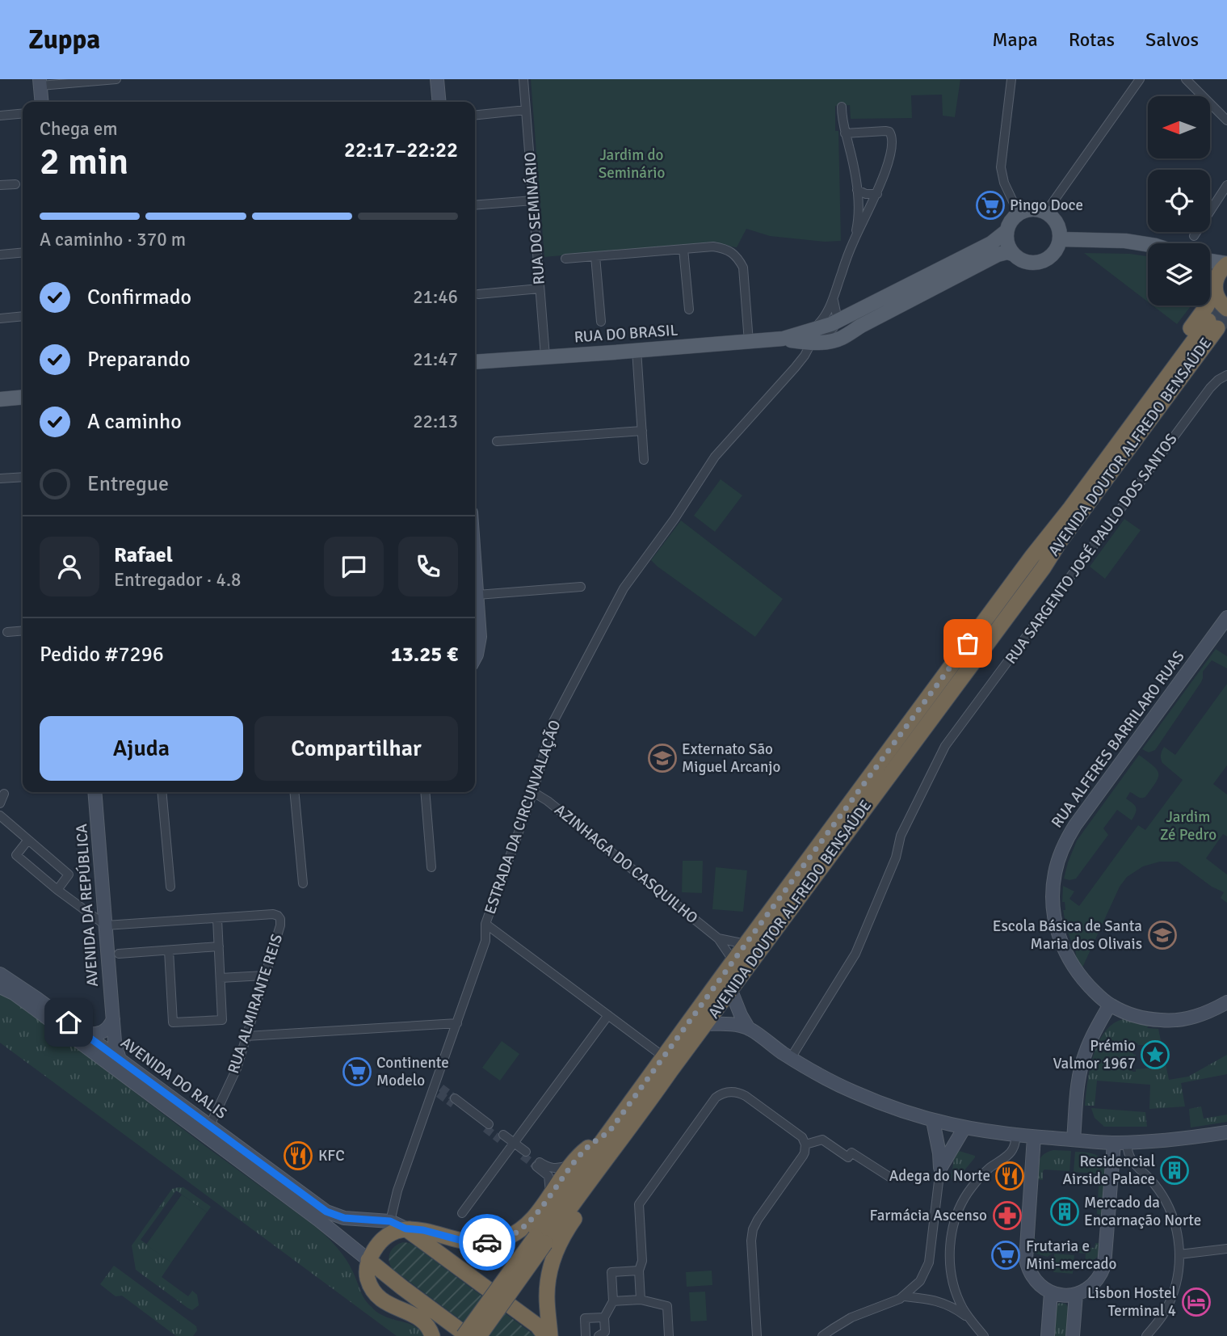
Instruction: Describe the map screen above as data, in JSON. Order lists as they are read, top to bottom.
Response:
{
  "streets": {
    "highway": ["AVENIDA DOUTOR ALFREDO BENSAÚDE"],
    "main road": ["RUA DO BRASIL"],
    "street": [
      "RUA DO SEMINÁRIO",
      "RUA SARGENTO JOSÉ PAULO DOS SANTOS",
      "RUA ALFERES BARRILARO RUAS",
      "ESTRADA DA CIRCUNVALAÇÃO",
      "AZINHAGA DO CASQUILHO",
      "AVENIDA DA REPÚBLICA",
      "RUA ALMIRANTE REIS",
      "AVENIDA DO RALIS"
    ]
  },
  "crossings": [
    ["RUA DO SEMINÁRIO", "RUA DO BRASIL"],
    ["RUA DO BRASIL", "ESTRADA DA CIRCUNVALAÇÃO"],
    ["AVENIDA DOUTOR ALFREDO BENSAÚDE", "AZINHAGA DO CASQUILHO"],
    ["ESTRADA DA CIRCUNVALAÇÃO", "AZINHAGA DO CASQUILHO"],
    ["ESTRADA DA CIRCUNVALAÇÃO", "AVENIDA DO RALIS"],
    ["AVENIDA DA REPÚBLICA", "RUA ALMIRANTE REIS"],
    ["AVENIDA DA REPÚBLICA", "AVENIDA DO RALIS"],
    ["RUA ALMIRANTE REIS", "AVENIDA DO RALIS"]
  ],
  "parks": ["Jardim do Seminário", "Jardim Zé Pedro"],
  "places": {
    "supermarket": ["Pingo Doce", "Continente Modelo", "Frutaria e Mini-mercado"],
    "school or university": ["Externato São Miguel Arcanjo", "Escola Básica de Santa Maria dos Olivais"],
    "place": ["Prémio Valmor 1967"],
    "restaurant": ["KFC", "Adega do Norte"],
    "building": ["Residencial Airside Palace", "Mercado da Encarnação Norte"],
    "pharmacy": ["Farmácia Ascenso"],
    "hotel": ["Lisbon Hostel Terminal 4"]
  },
  "north": "left",
  "page": {
    "header": "Zuppa",
    "nav": ["Mapa", "Rotas", "Salvos"],
    "heading": ["2 min", "Chega em", "22:17–22:22"],
    "panel": [
      "Rafael",
      "Entregador · 4.8",
      "Pedido #7296",
      "13.25 €"
    ],
    "bar": "A caminho · 370 m",
    "list": [
      ["Confirmado", "21:46"],
      ["Preparando", "21:47"],
      ["A caminho", "22:13"],
      "Entregue"
    ],
    "buttons": ["Ajuda", "Compartilhar"]
  }
}
